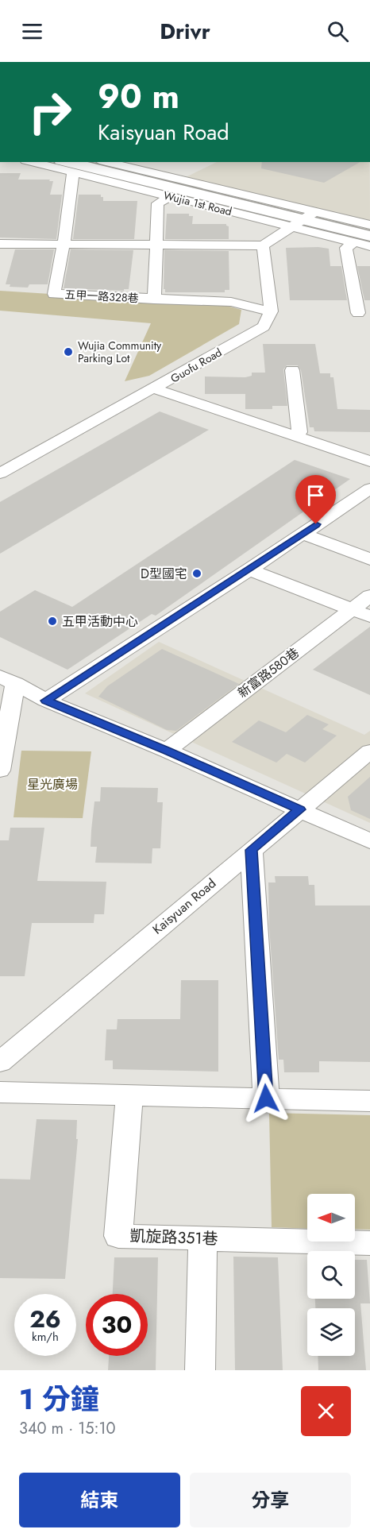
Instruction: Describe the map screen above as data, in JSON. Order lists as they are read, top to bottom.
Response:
{
  "streets": {
    "main road": ["Wujia 1st Road"],
    "street": [
      "五甲一路328巷",
      "Guofu Road",
      "新富路580巷",
      "Kaisyuan Road",
      "凱旋路351巷"
    ]
  },
  "crossings": [
    ["Wujia 1st Road", "五甲一路328巷"],
    ["五甲一路328巷", "Guofu Road"]
  ],
  "parks": ["星光廣場"],
  "places": ["Wujia Community Parking Lot", "D型國宅", "五甲活動中心"],
  "north": "left",
  "page": {
    "header": "Drivr",
    "turn": ["90 m", "Kaisyuan Road"],
    "speed": "26 km/h",
    "limit": "30",
    "heading": ["1 分鐘", "340 m · 15:10"],
    "buttons": ["結束", "分享"]
  }
}
